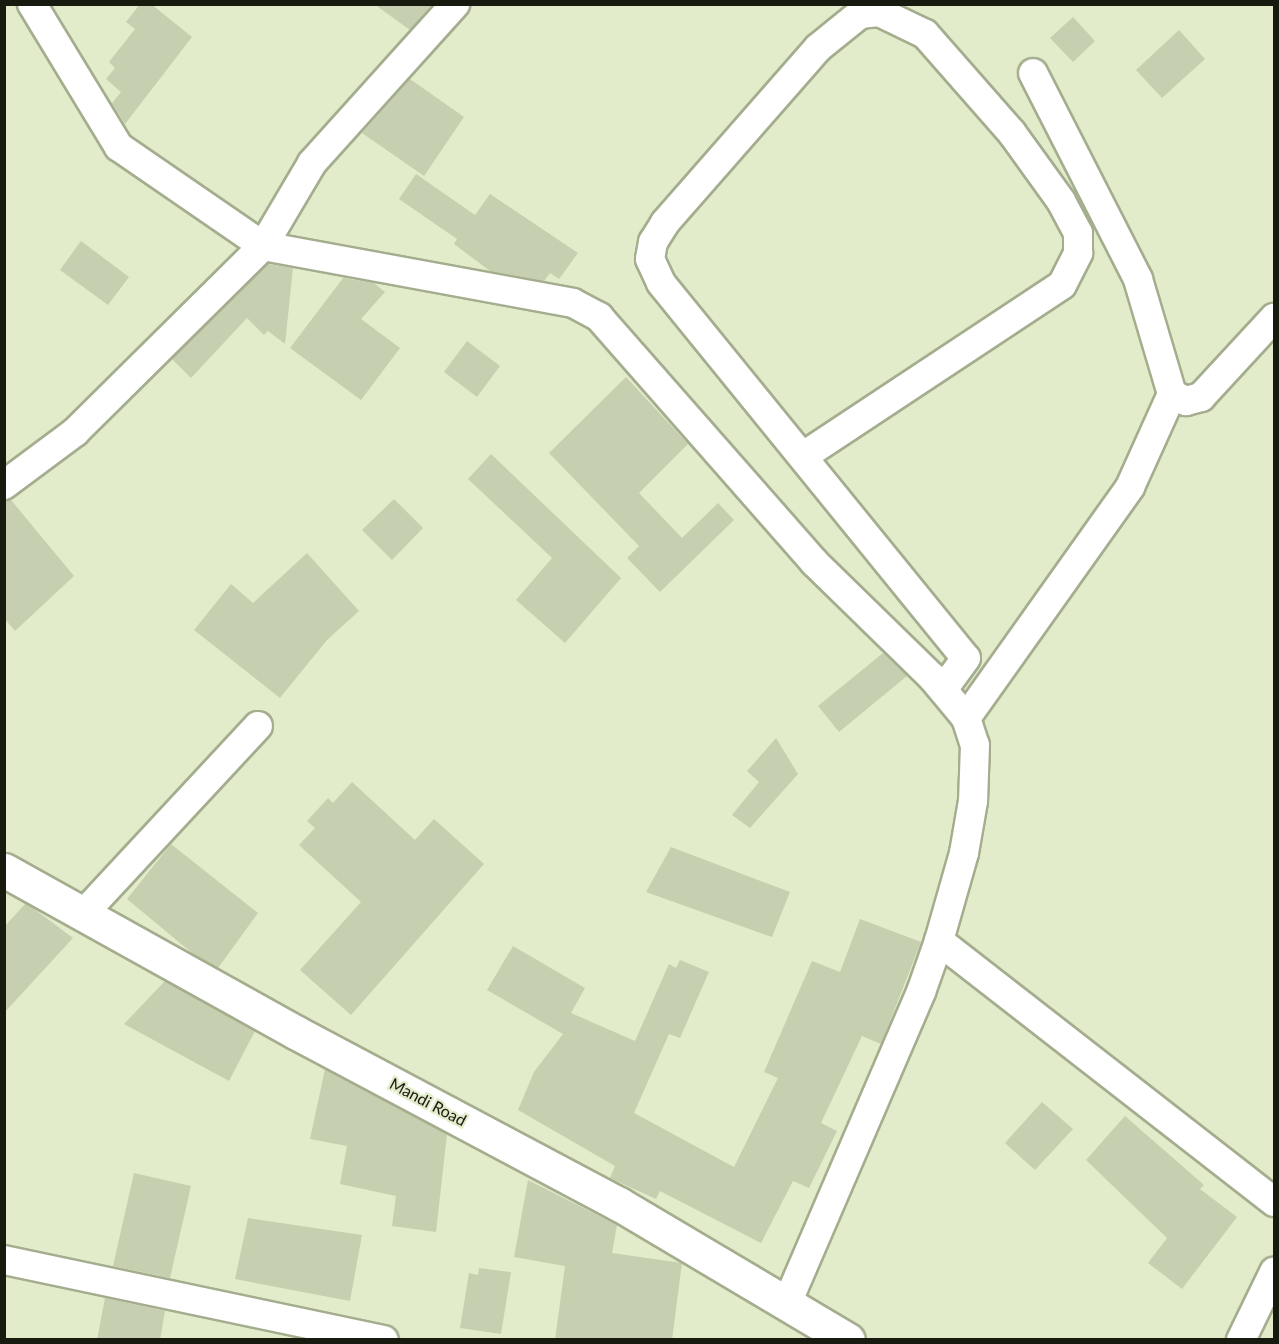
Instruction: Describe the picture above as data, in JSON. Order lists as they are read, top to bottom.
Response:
{
  "streets": {
    "street": ["Mandi Road"]
  }
}
